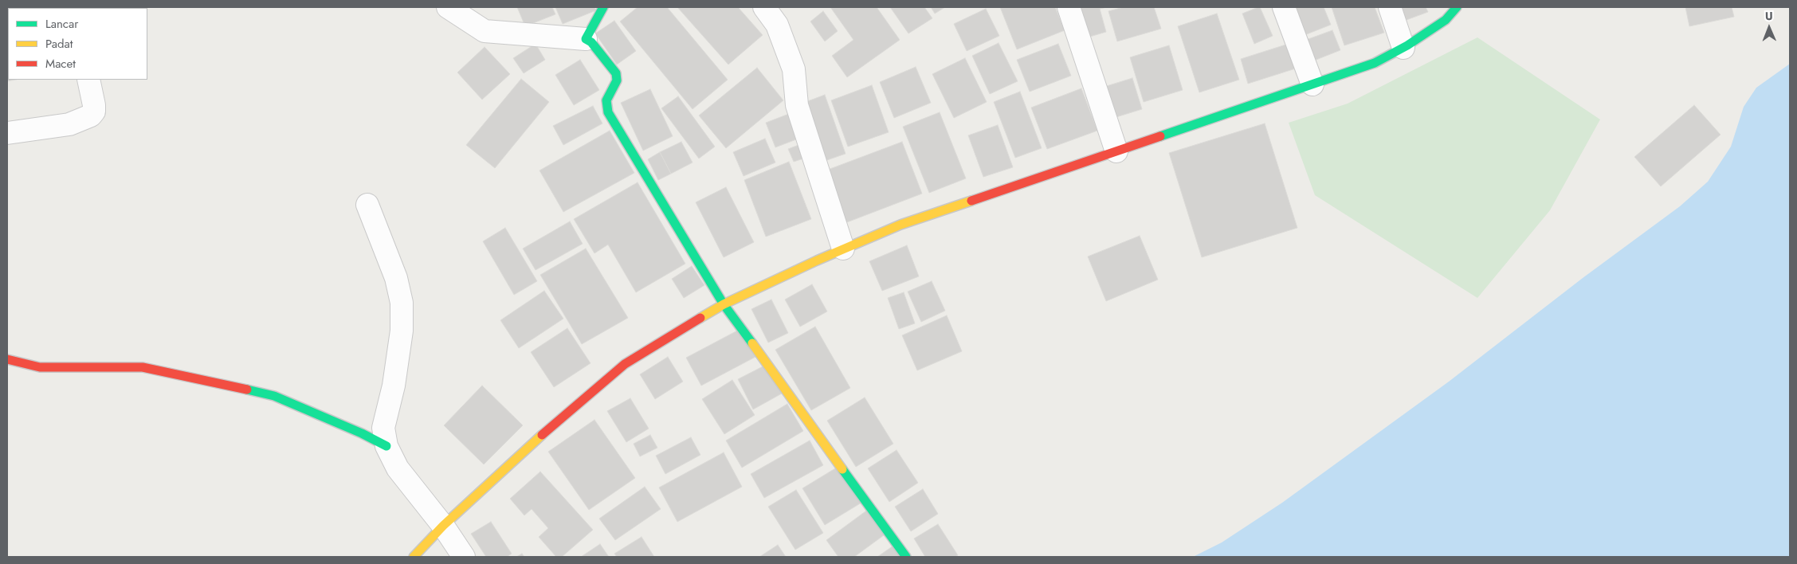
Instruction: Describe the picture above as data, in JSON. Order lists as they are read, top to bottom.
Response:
{
  "legend": ["Lancar", "Padat", "Macet"],
  "north": "top"
}
